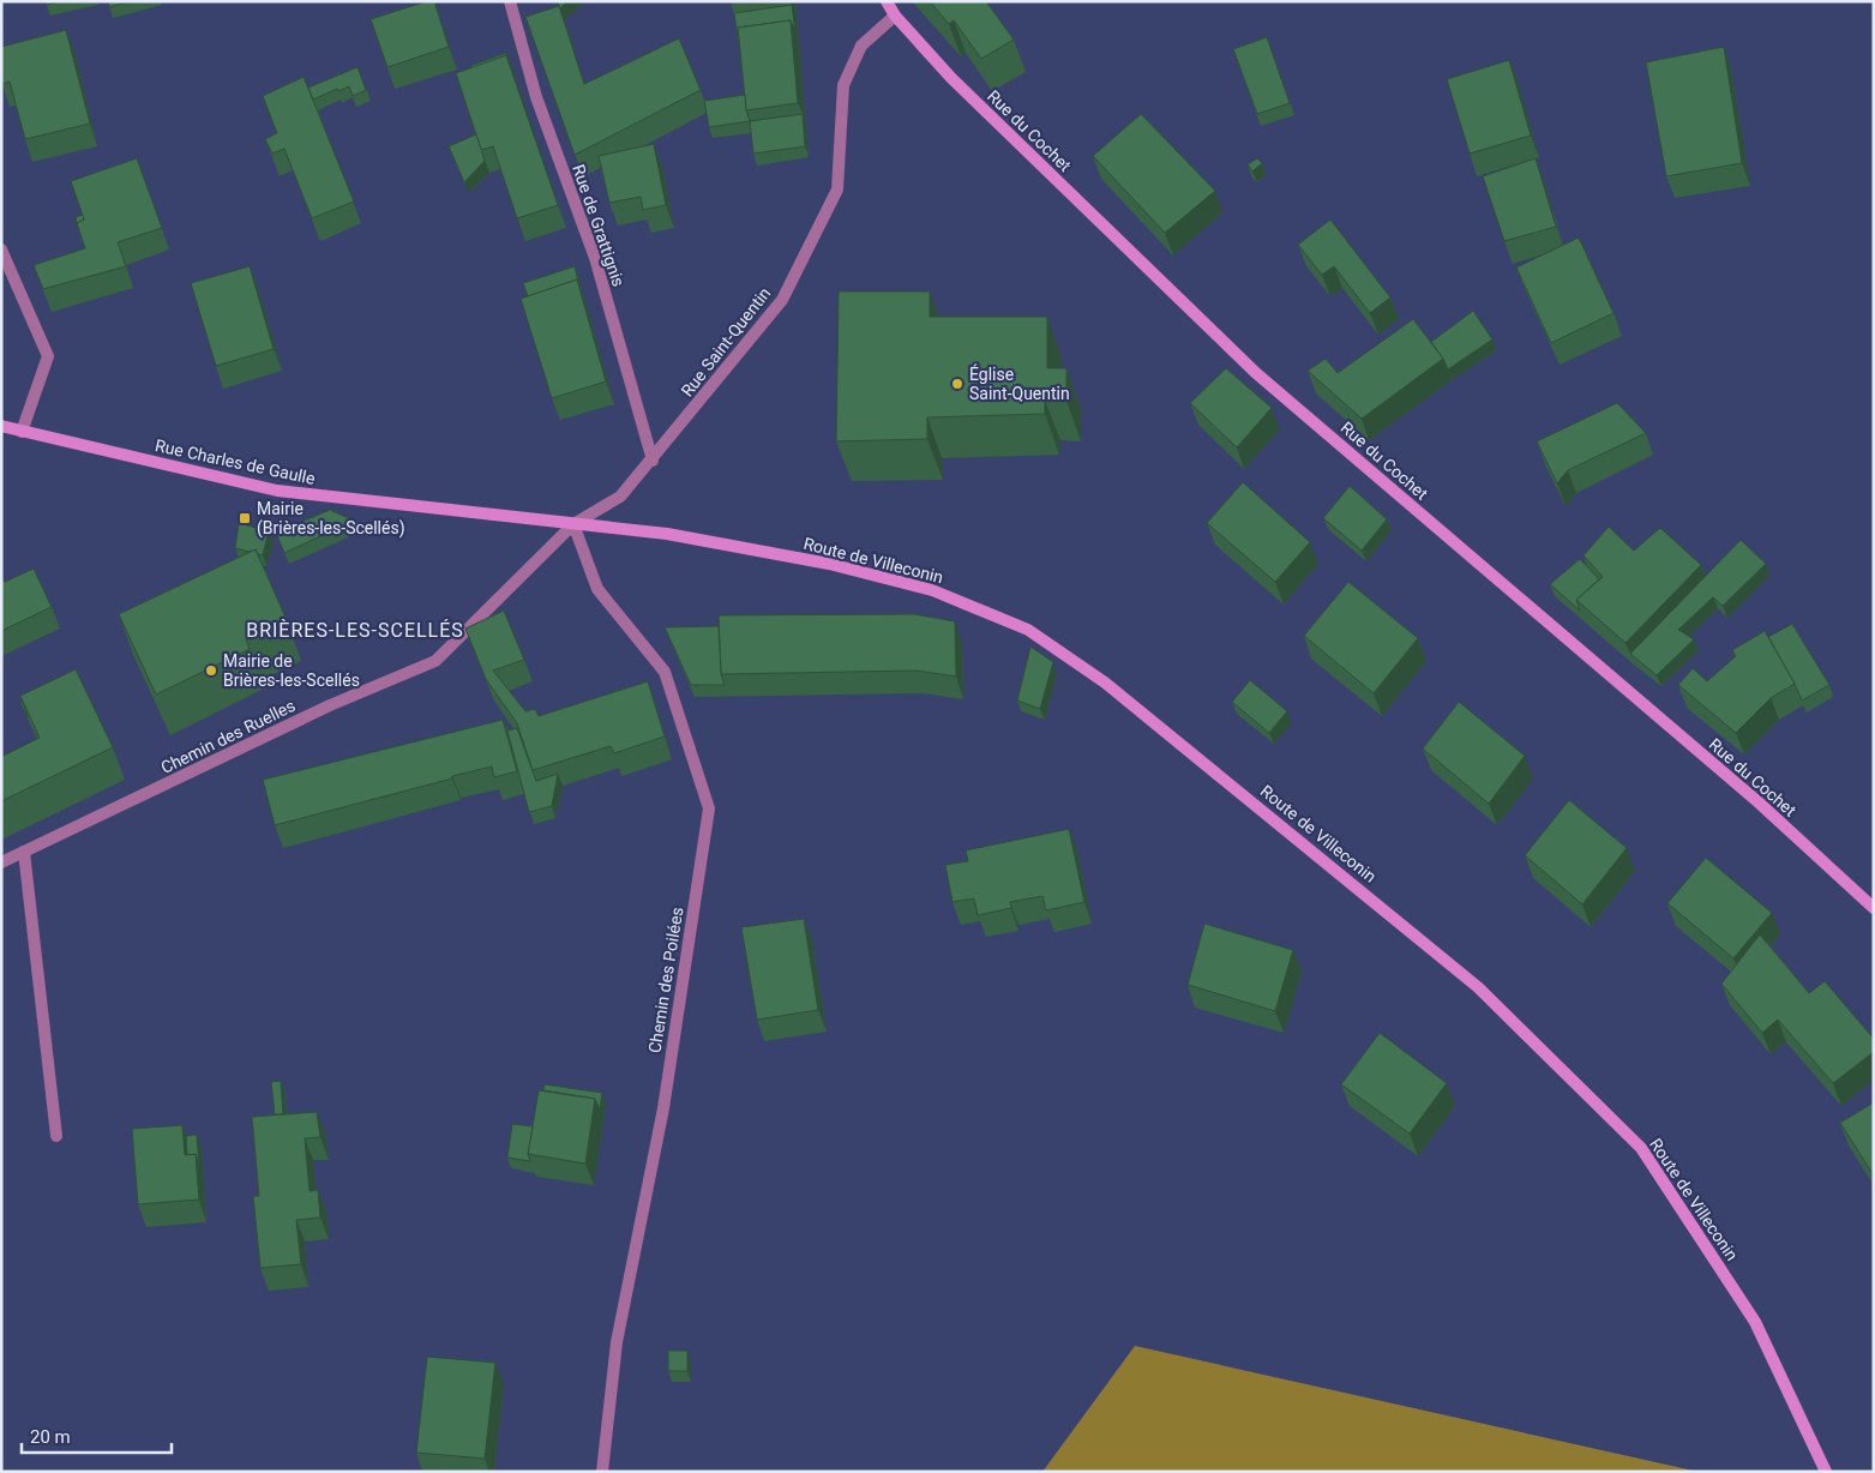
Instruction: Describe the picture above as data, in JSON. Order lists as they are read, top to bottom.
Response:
{
  "streets": {
    "main road": ["Rue du Cochet", "Rue Charles de Gaulle", "Route de Villeconin"],
    "street": [
      "Rue de Grattignis",
      "Rue Saint-Quentin",
      "Chemin des Ruelles",
      "Chemin des Poilées"
    ]
  },
  "crossings": [
    ["Rue du Cochet", "Rue Saint-Quentin"],
    ["Rue de Grattignis", "Rue Saint-Quentin"],
    ["Rue Saint-Quentin", "Rue Charles de Gaulle"],
    ["Rue Saint-Quentin", "Route de Villeconin"],
    ["Rue Saint-Quentin", "Chemin des Ruelles"],
    ["Rue Saint-Quentin", "Chemin des Poilées"],
    ["Rue Charles de Gaulle", "Route de Villeconin"],
    ["Rue Charles de Gaulle", "Chemin des Ruelles"],
    ["Rue Charles de Gaulle", "Chemin des Poilées"],
    ["Route de Villeconin", "Chemin des Ruelles"],
    ["Route de Villeconin", "Chemin des Poilées"],
    ["Chemin des Ruelles", "Chemin des Poilées"]
  ],
  "districts": ["BRIÈRES-LES-SCELLÉS"],
  "places": {
    "other": ["Église Saint-Quentin", "Mairie de Brières-les-Scellés"],
    "transit": ["Mairie (Brières-les-Scellés)"]
  },
  "scale_bar": "20 m"
}
